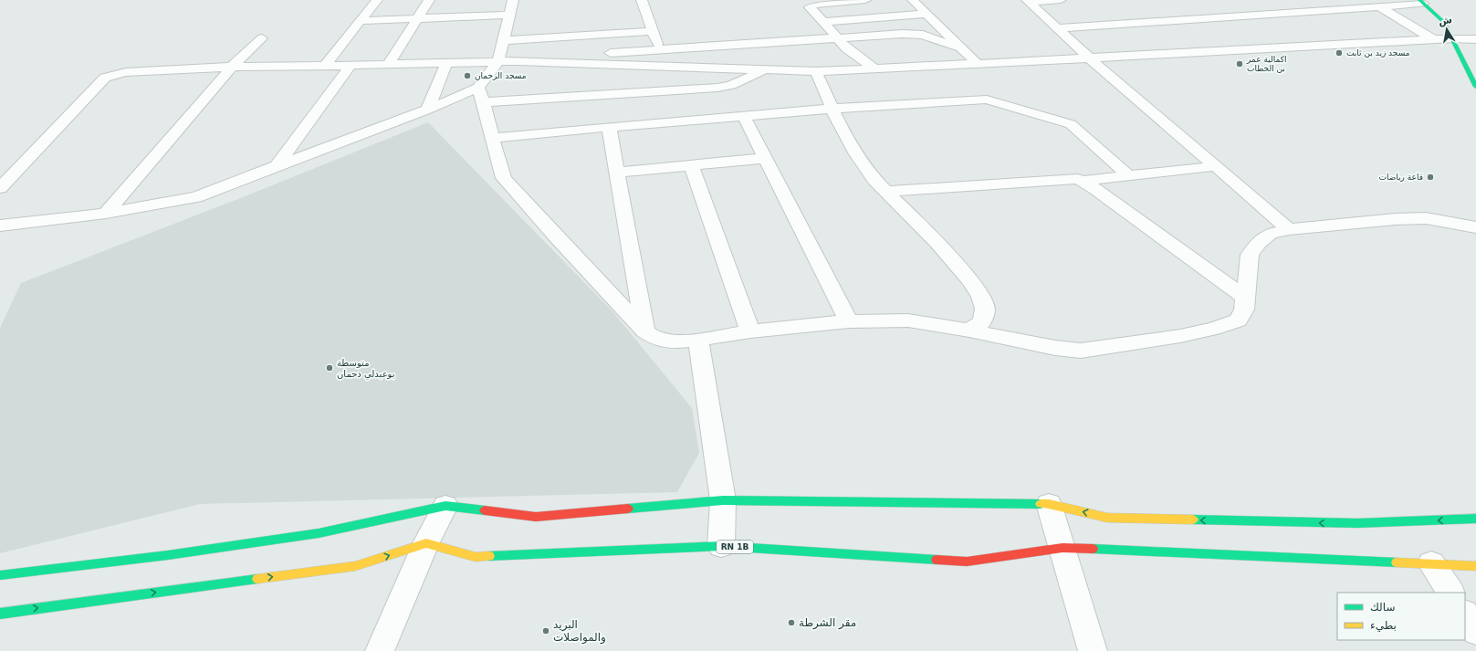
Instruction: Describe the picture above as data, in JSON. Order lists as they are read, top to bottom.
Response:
{
  "streets": {
    "main road": ["RN 1B"]
  },
  "places": [
    "مسجد زيد بن ثابت",
    "اكمالية عمر بن الخطاب",
    "مسجد الرحمان",
    "قاعة رياضات",
    "متوسطة بوعبدلي دحمان",
    "مقر الشرطة",
    "البريد والمواصلات"
  ],
  "legend": ["سالك", "بطيء"],
  "north": "top"
}
